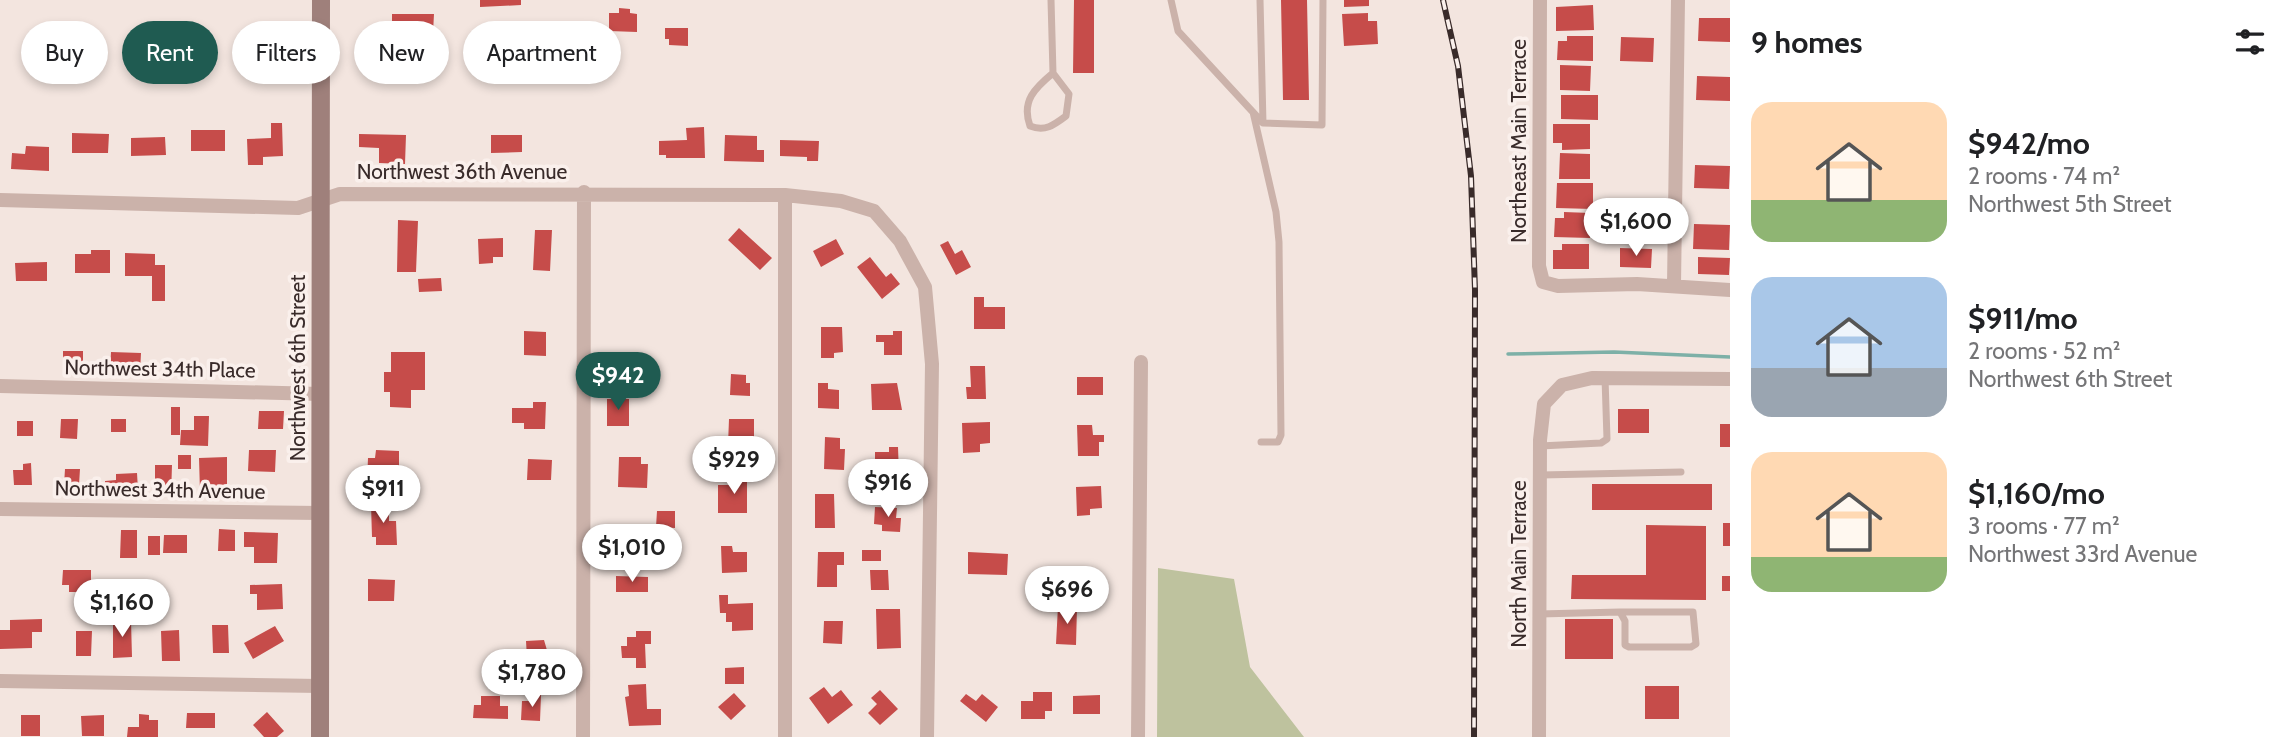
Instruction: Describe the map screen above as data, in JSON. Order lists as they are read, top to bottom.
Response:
{
  "streets": {
    "main road": ["Northwest 6th Street"],
    "street": [
      "Northeast Main Terrace",
      "Northwest 36th Avenue",
      "Northwest 34th Place",
      "Northwest 34th Avenue",
      "North Main Terrace"
    ]
  },
  "crossings": [
    ["Northwest 36th Avenue", "Northwest 6th Street"],
    ["Northwest 6th Street", "Northwest 34th Place"],
    ["Northwest 6th Street", "Northwest 34th Avenue"]
  ],
  "page": {
    "heading": "9 homes",
    "chip": [
      "Buy",
      "Rent",
      "Filters",
      "New",
      "Apartment"
    ],
    "list": [
      {
        "name": "$942/mo",
        "note": "2 rooms · 74 m² · Northwest 5th Street"
      },
      {
        "name": "$911/mo",
        "note": "2 rooms · 52 m² · Northwest 6th Street"
      },
      {
        "name": "$1,160/mo",
        "note": "3 rooms · 77 m² · Northwest 33rd Avenue"
      }
    ],
    "price": [
      "$1,600",
      "$942",
      "$929",
      "$916",
      "$911",
      "$1,010",
      "$696",
      "$1,160",
      "$1,780"
    ]
  }
}
